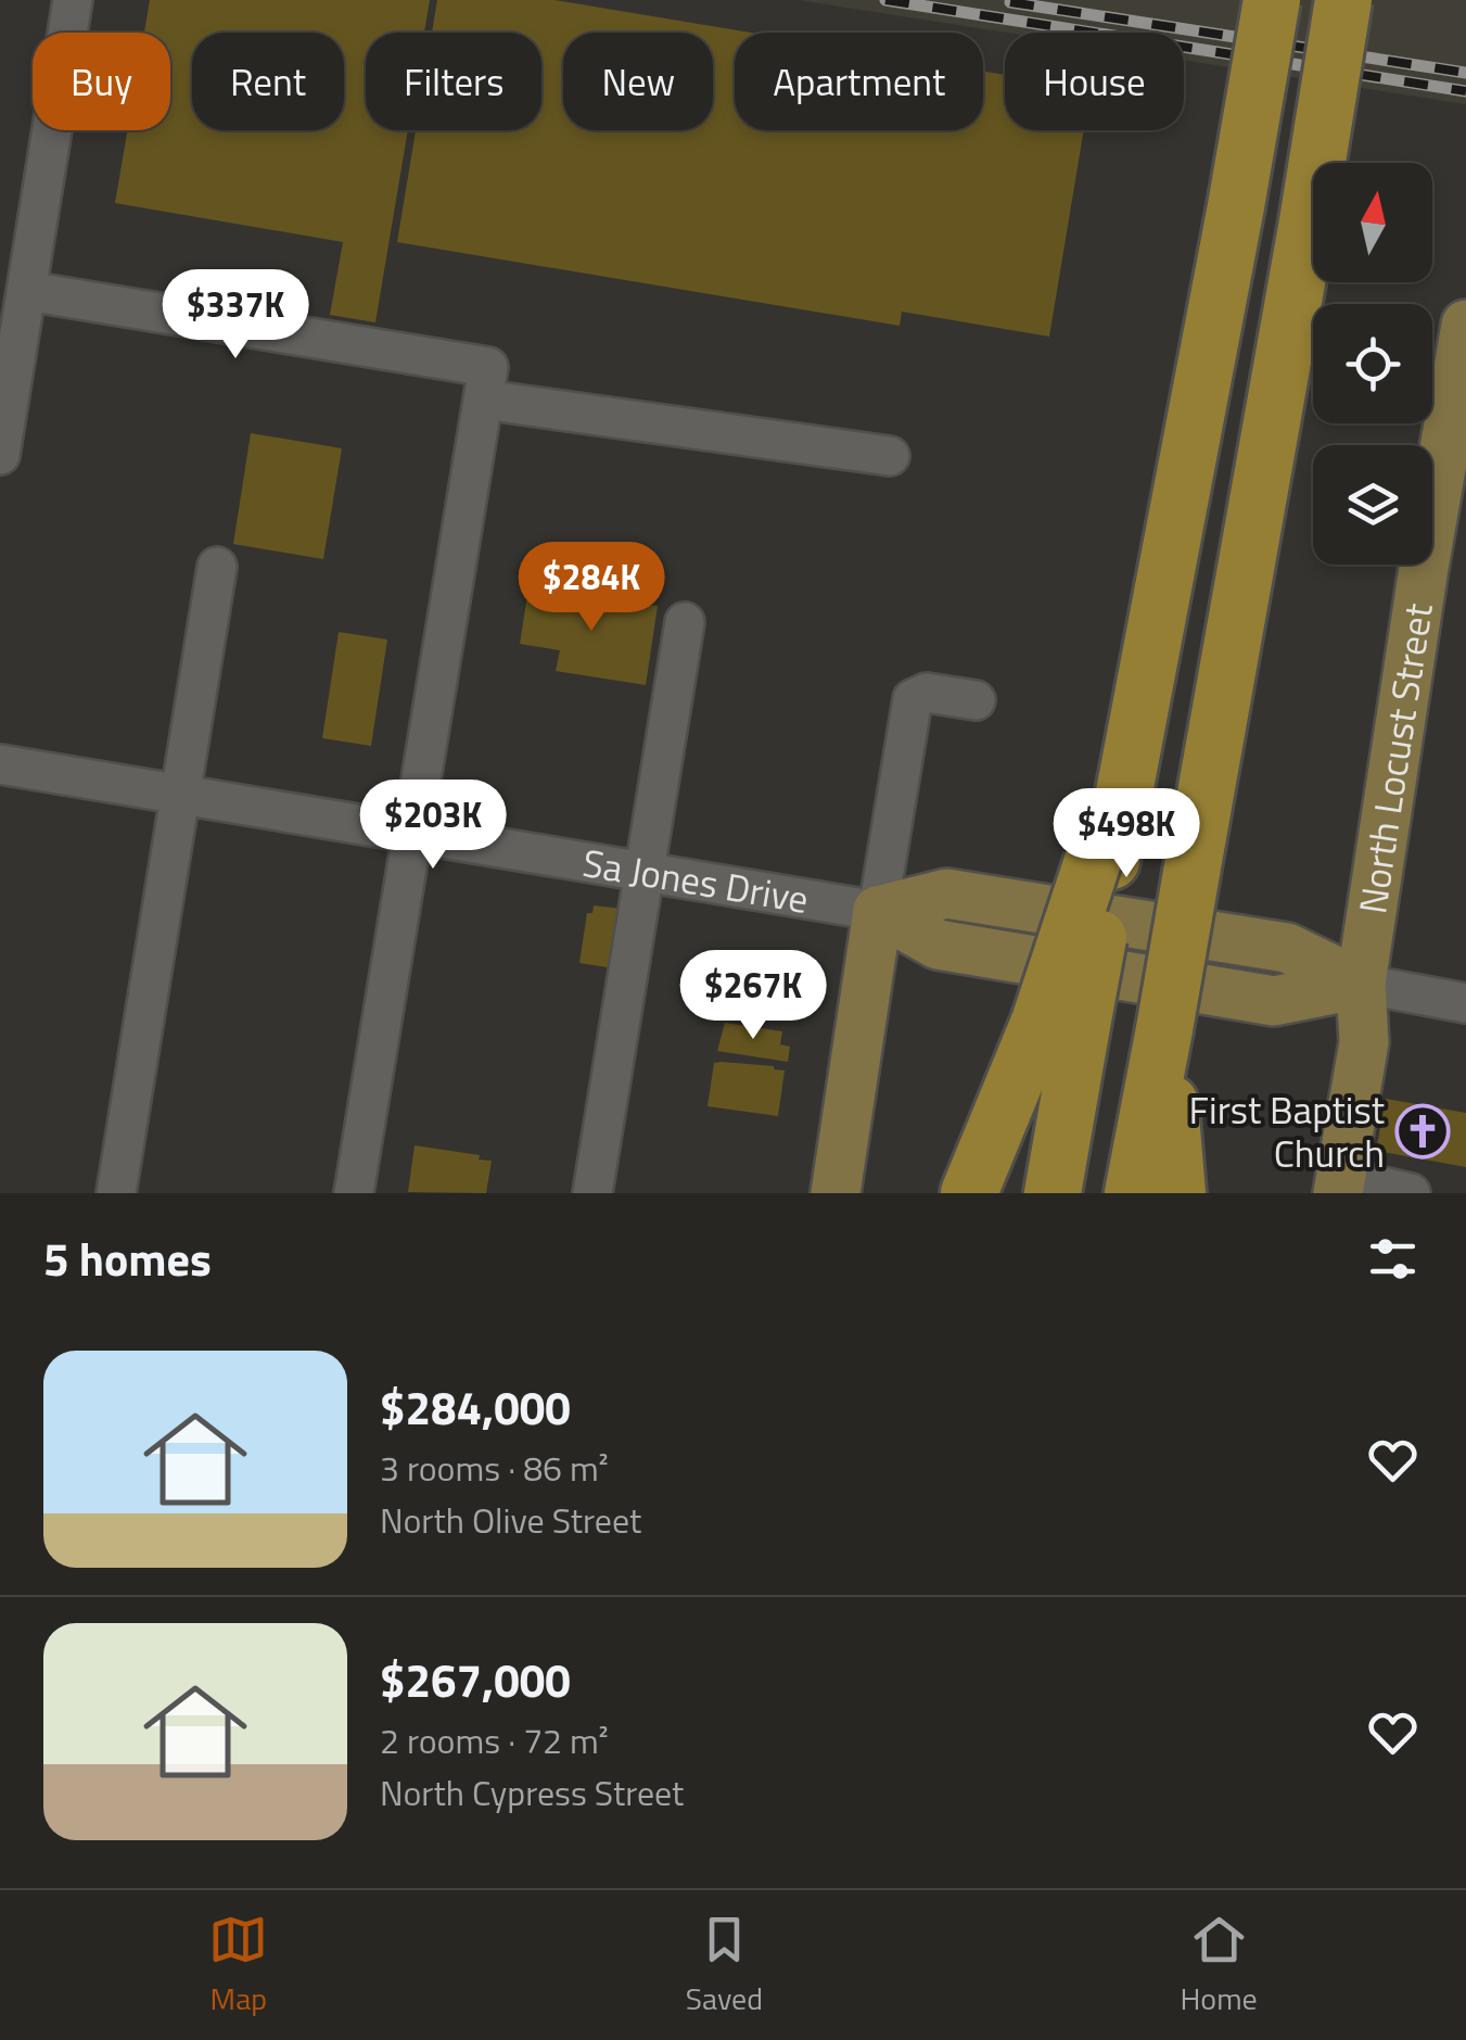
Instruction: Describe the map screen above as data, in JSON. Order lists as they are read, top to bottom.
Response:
{
  "streets": {
    "main road": ["North Locust Street", "Sa Jones Drive"]
  },
  "crossings": [
    ["North Locust Street", "Sa Jones Drive"]
  ],
  "places": {
    "church": ["First Baptist Church"]
  },
  "north": "top",
  "page": {
    "chip": [
      "Buy",
      "Rent",
      "Filters",
      "New",
      "Apartment",
      "House"
    ],
    "price": [
      "$337K",
      "$284K",
      "$203K",
      "$498K",
      "$267K"
    ],
    "heading": "5 homes",
    "list": [
      {
        "name": "$284,000",
        "note": "3 rooms · 86 m² · North Olive Street"
      },
      {
        "name": "$267,000",
        "note": "2 rooms · 72 m² · North Cypress Street"
      }
    ],
    "tabs": ["Map", "Saved", "Home"]
  }
}
